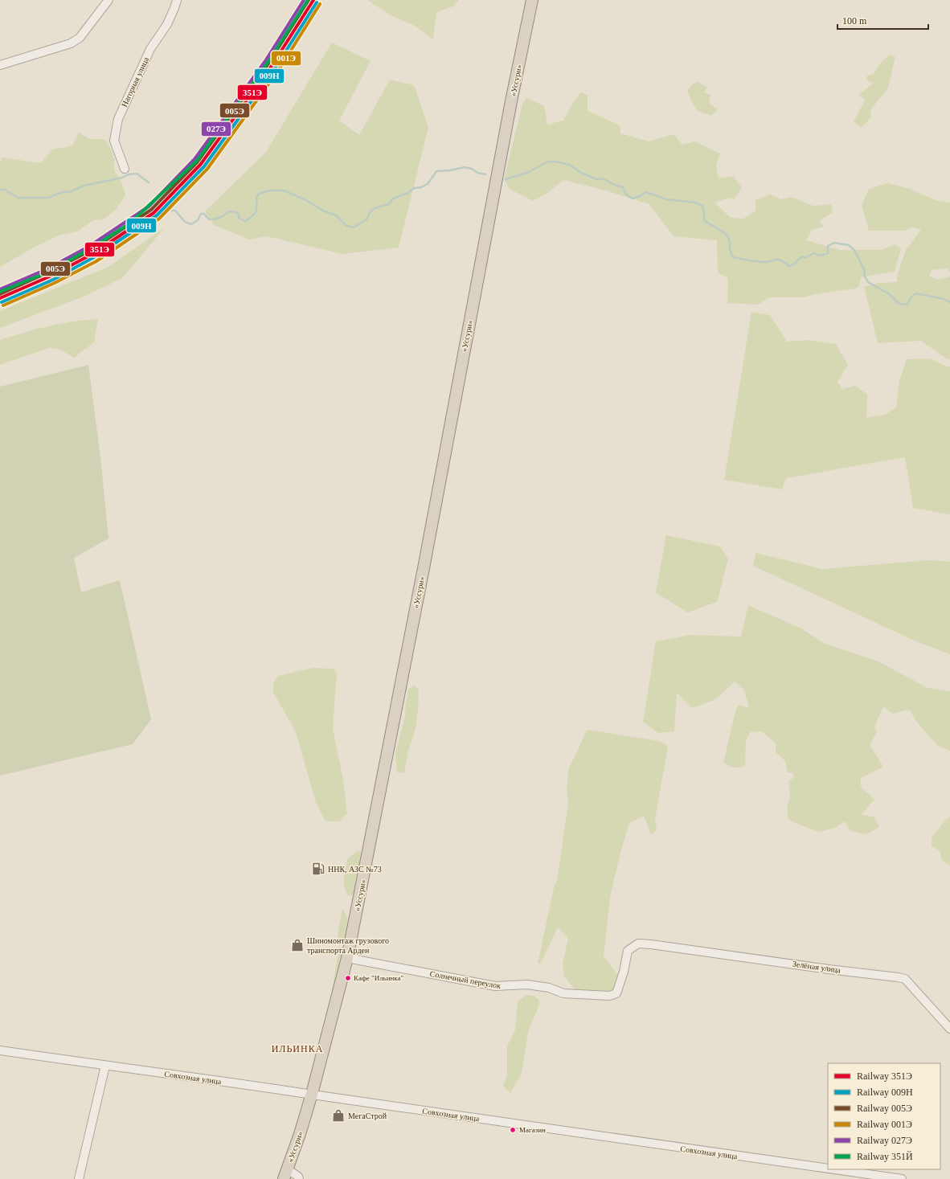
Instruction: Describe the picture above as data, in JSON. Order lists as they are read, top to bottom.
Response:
{
  "streets": {
    "highway": ["«Уссури»"],
    "street": [
      "Нагорная улица",
      "Зелёная улица",
      "Солнечный переулок",
      "Совхозная улица"
    ]
  },
  "crossings": [
    ["«Уссури»", "Солнечный переулок"],
    ["«Уссури»", "Совхозная улица"],
    ["Зелёная улица", "Солнечный переулок"]
  ],
  "districts": ["ИЛЬИНКА"],
  "places": {
    "fuel station": ["ННК, АЗС №73"],
    "shop": ["Шиномонтаж грузового транспорта Арден", "МегаСтрой"],
    "other": ["Кафе \"Ильинка\"", "Магазин"]
  },
  "lines": [
    "rail line 351Э",
    "rail line 005Э",
    "rail line 027Э",
    "rail line 351Й",
    "rail line 009Н",
    "rail line 001Э"
  ],
  "legend": [
    "Railway 351Э",
    "Railway 009Н",
    "Railway 005Э",
    "Railway 001Э",
    "Railway 027Э",
    "Railway 351Й"
  ],
  "scale_bar": "100 m"
}
